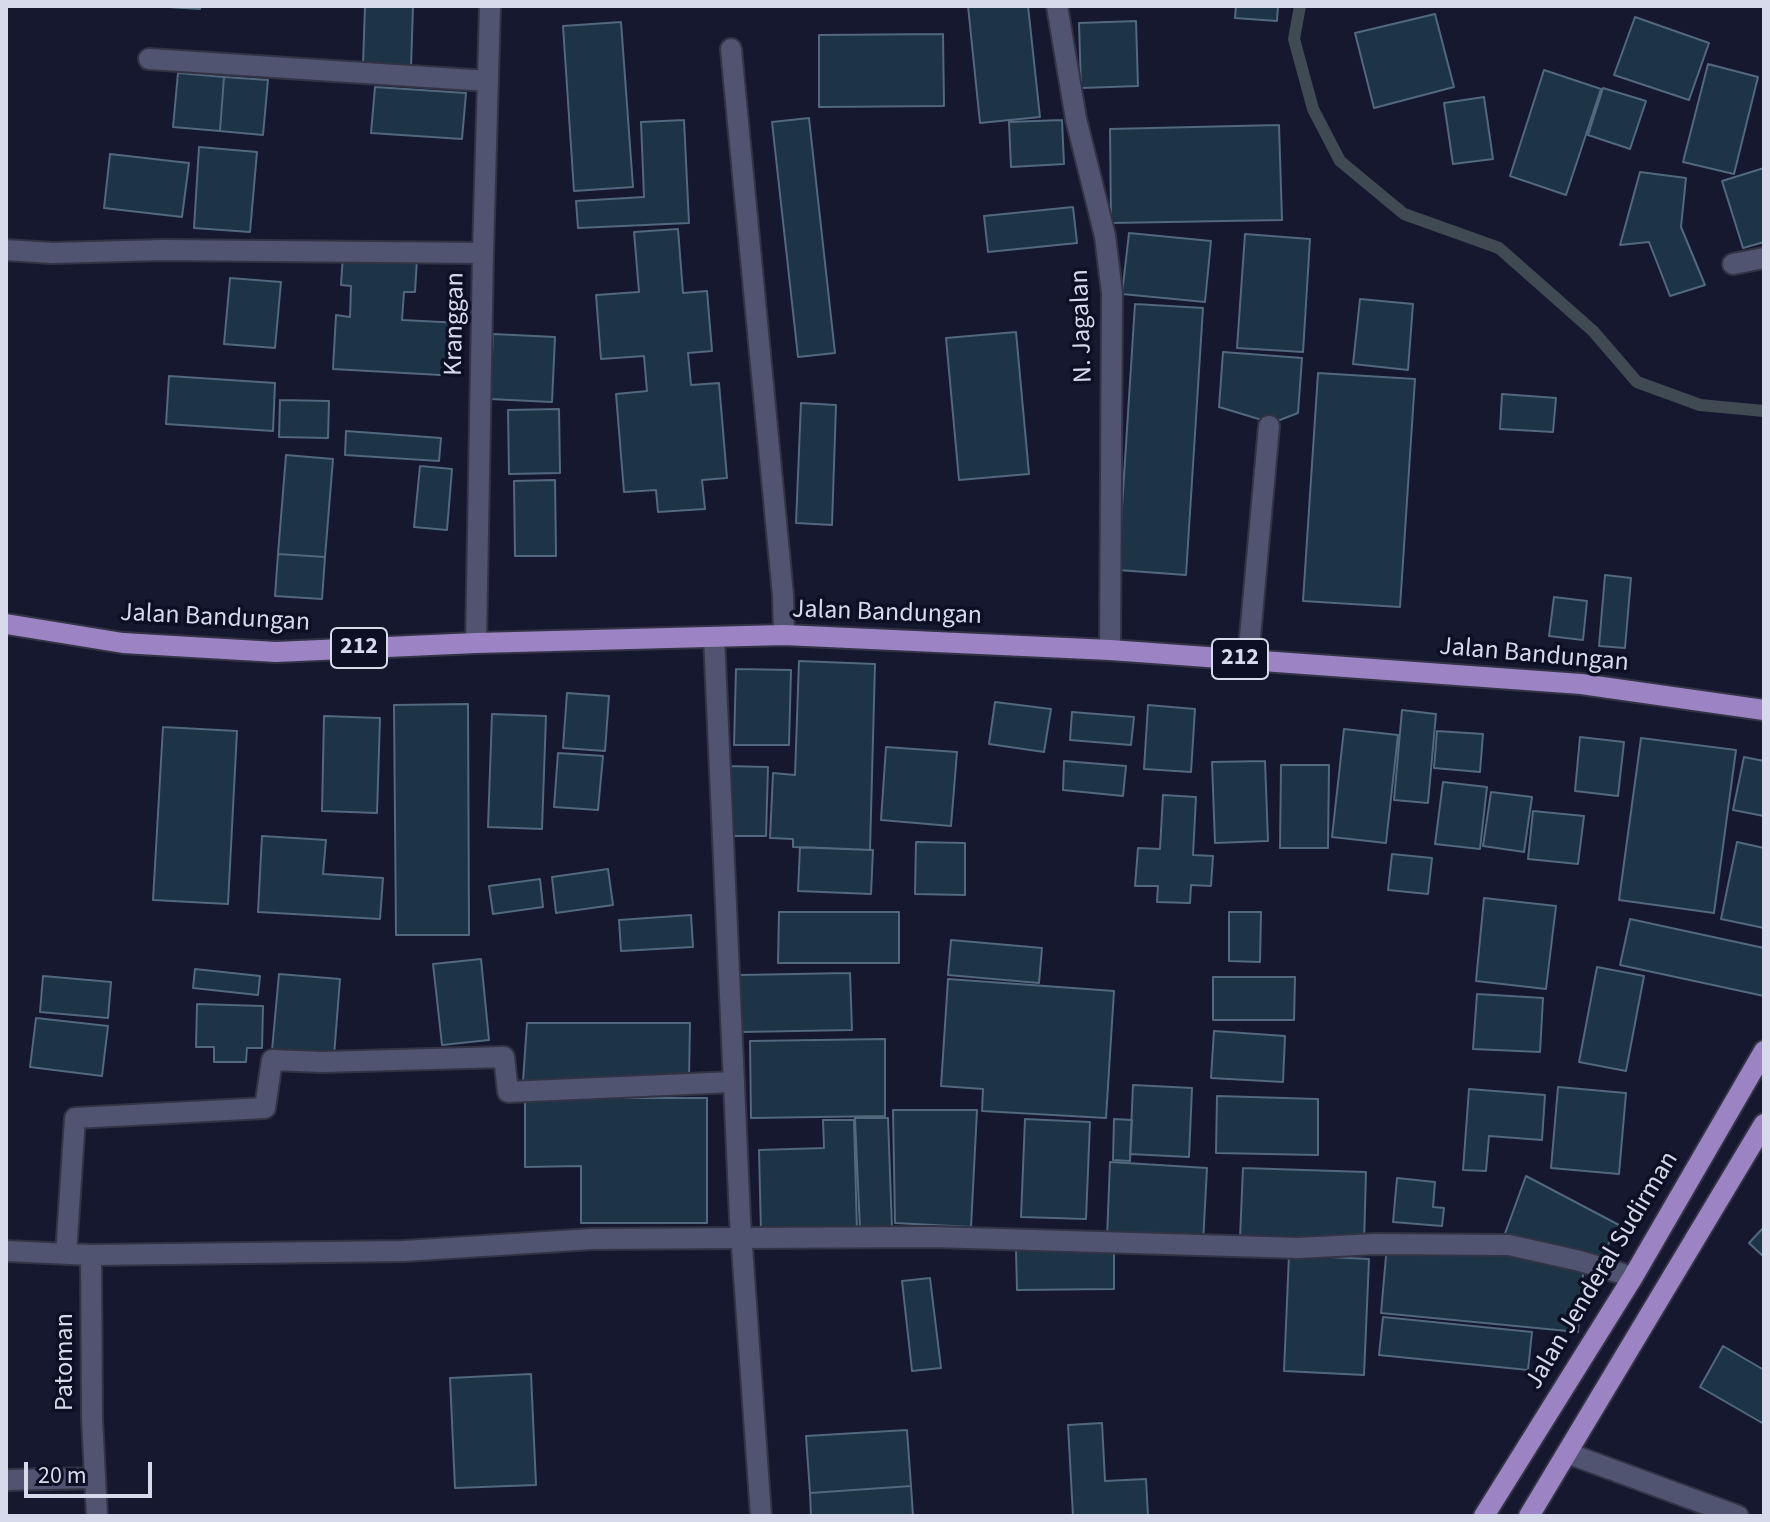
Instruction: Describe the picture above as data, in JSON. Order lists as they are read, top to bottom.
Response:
{
  "streets": {
    "main road": ["Jalan Bandungan", "212", "Jalan Jenderal Sudirman"],
    "street": ["Kranggan", "N. Jagalan", "Patoman"]
  },
  "crossings": [
    ["Kranggan", "Jalan Bandungan"],
    ["N. Jagalan", "Jalan Bandungan"]
  ],
  "scale_bar": "20 m"
}
